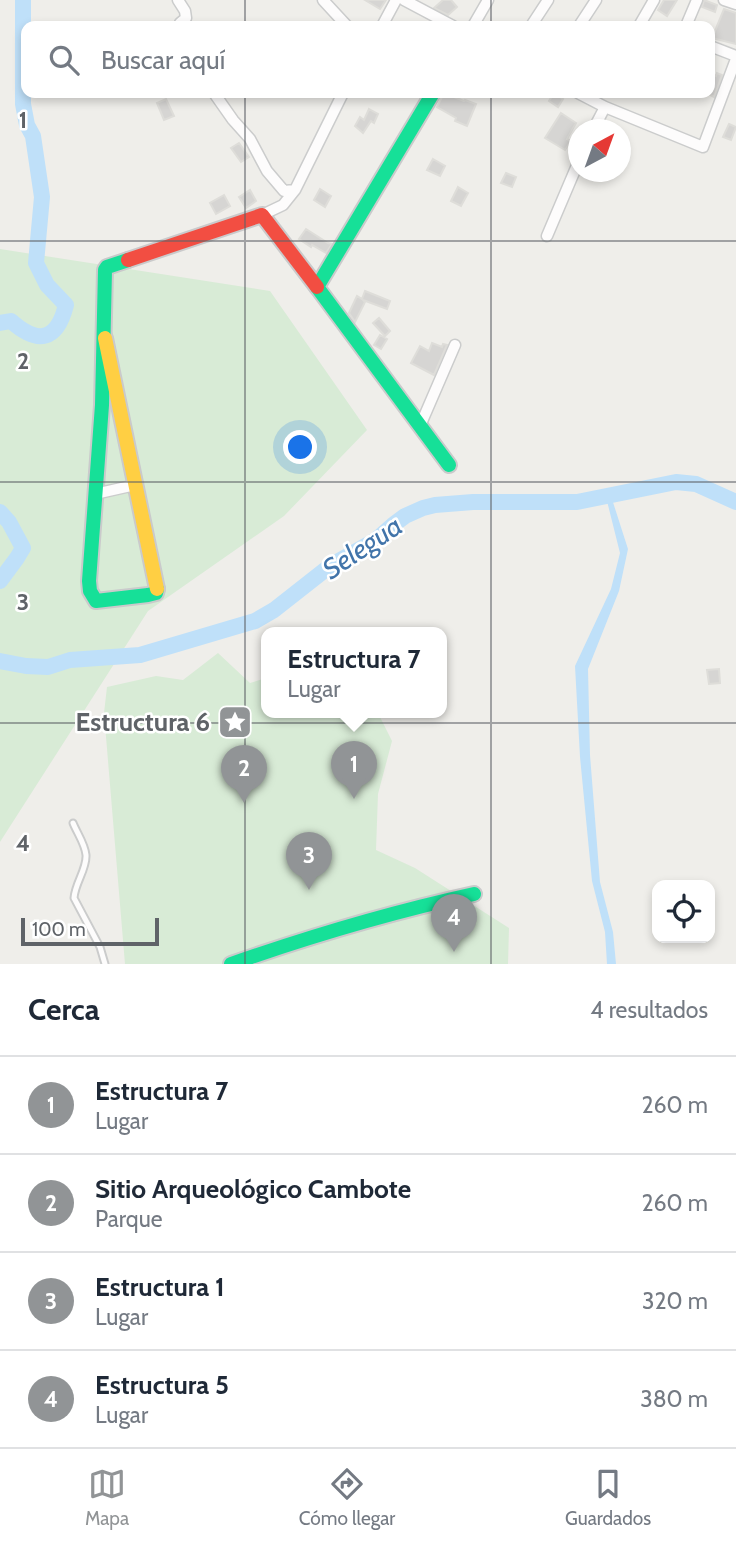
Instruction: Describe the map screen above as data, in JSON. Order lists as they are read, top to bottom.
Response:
{
  "water": ["Selegua"],
  "places": {
    "place": ["Estructura 6"]
  },
  "scale_bar": "100 m",
  "north": "top right",
  "page": {
    "search": "Buscar aquí",
    "popup": ["Estructura 7", "Lugar"],
    "pins": [
      "1",
      "2",
      "3",
      "4"
    ],
    "scale": "100 m",
    "heading": ["Cerca", "4 resultados"],
    "list": [
      {
        "mark": "1",
        "name": "Estructura 7",
        "note": "Lugar",
        "value": "260 m"
      },
      {
        "mark": "2",
        "name": "Sitio Arqueológico Cambote",
        "note": "Parque",
        "value": "260 m"
      },
      {
        "mark": "3",
        "name": "Estructura 1",
        "note": "Lugar",
        "value": "320 m"
      },
      {
        "mark": "4",
        "name": "Estructura 5",
        "note": "Lugar",
        "value": "380 m"
      }
    ],
    "nav": ["Mapa", "Cómo llegar", "Guardados"]
  },
  "grid": {
    "rows": [
      "1",
      "2",
      "3",
      "4"
    ]
  }
}
